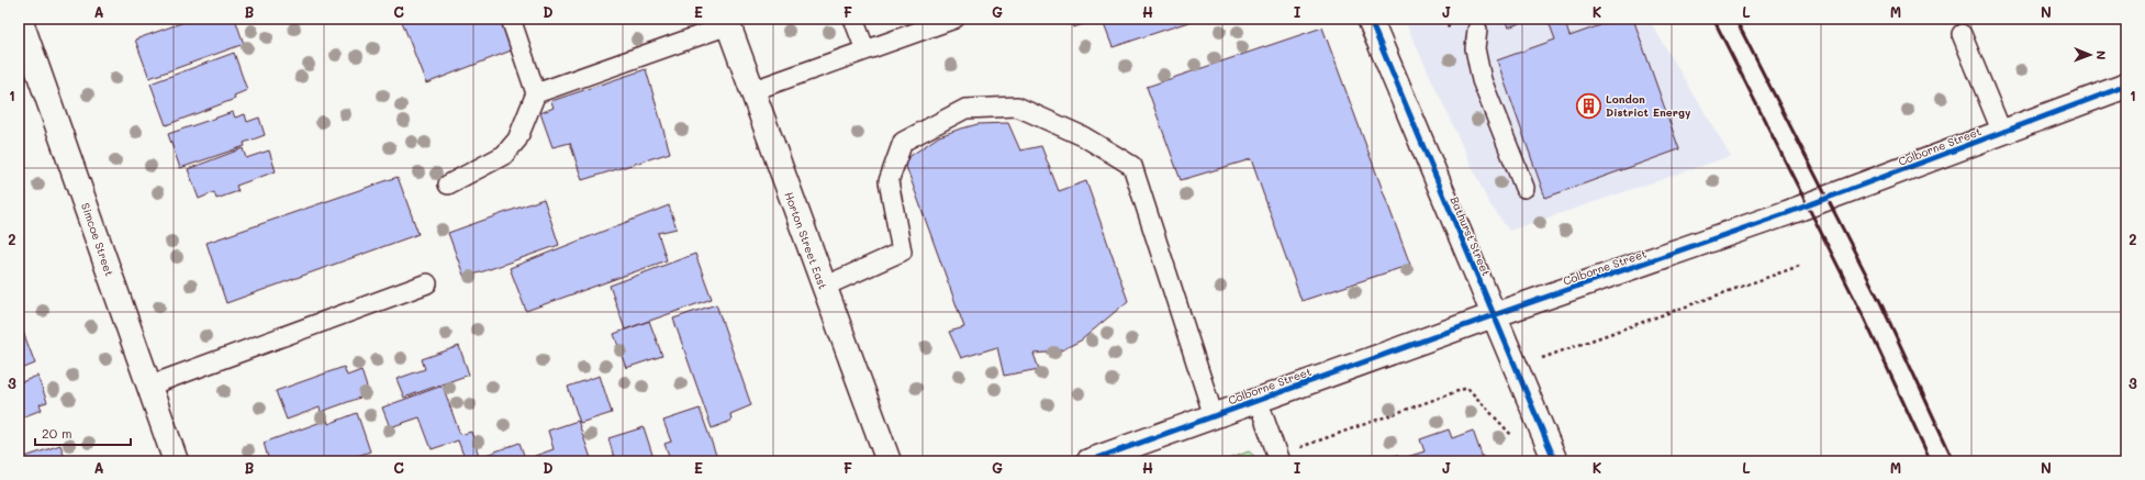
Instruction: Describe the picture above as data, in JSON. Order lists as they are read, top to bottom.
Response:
{
  "streets": {
    "street": [
      "Colborne Street",
      "Bathurst Street",
      "Simcoe Street",
      "Horton Street East"
    ]
  },
  "crossings": [
    ["Colborne Street", "Bathurst Street"]
  ],
  "places": {
    "building": ["London District Energy"]
  },
  "scale_bar": "20 m",
  "north": "right",
  "grid": {
    "columns": [
      "A",
      "B",
      "C",
      "D",
      "E",
      "F",
      "G",
      "H",
      "I",
      "J",
      "K",
      "L",
      "M",
      "N"
    ],
    "rows": ["1", "2", "3"]
  }
}
